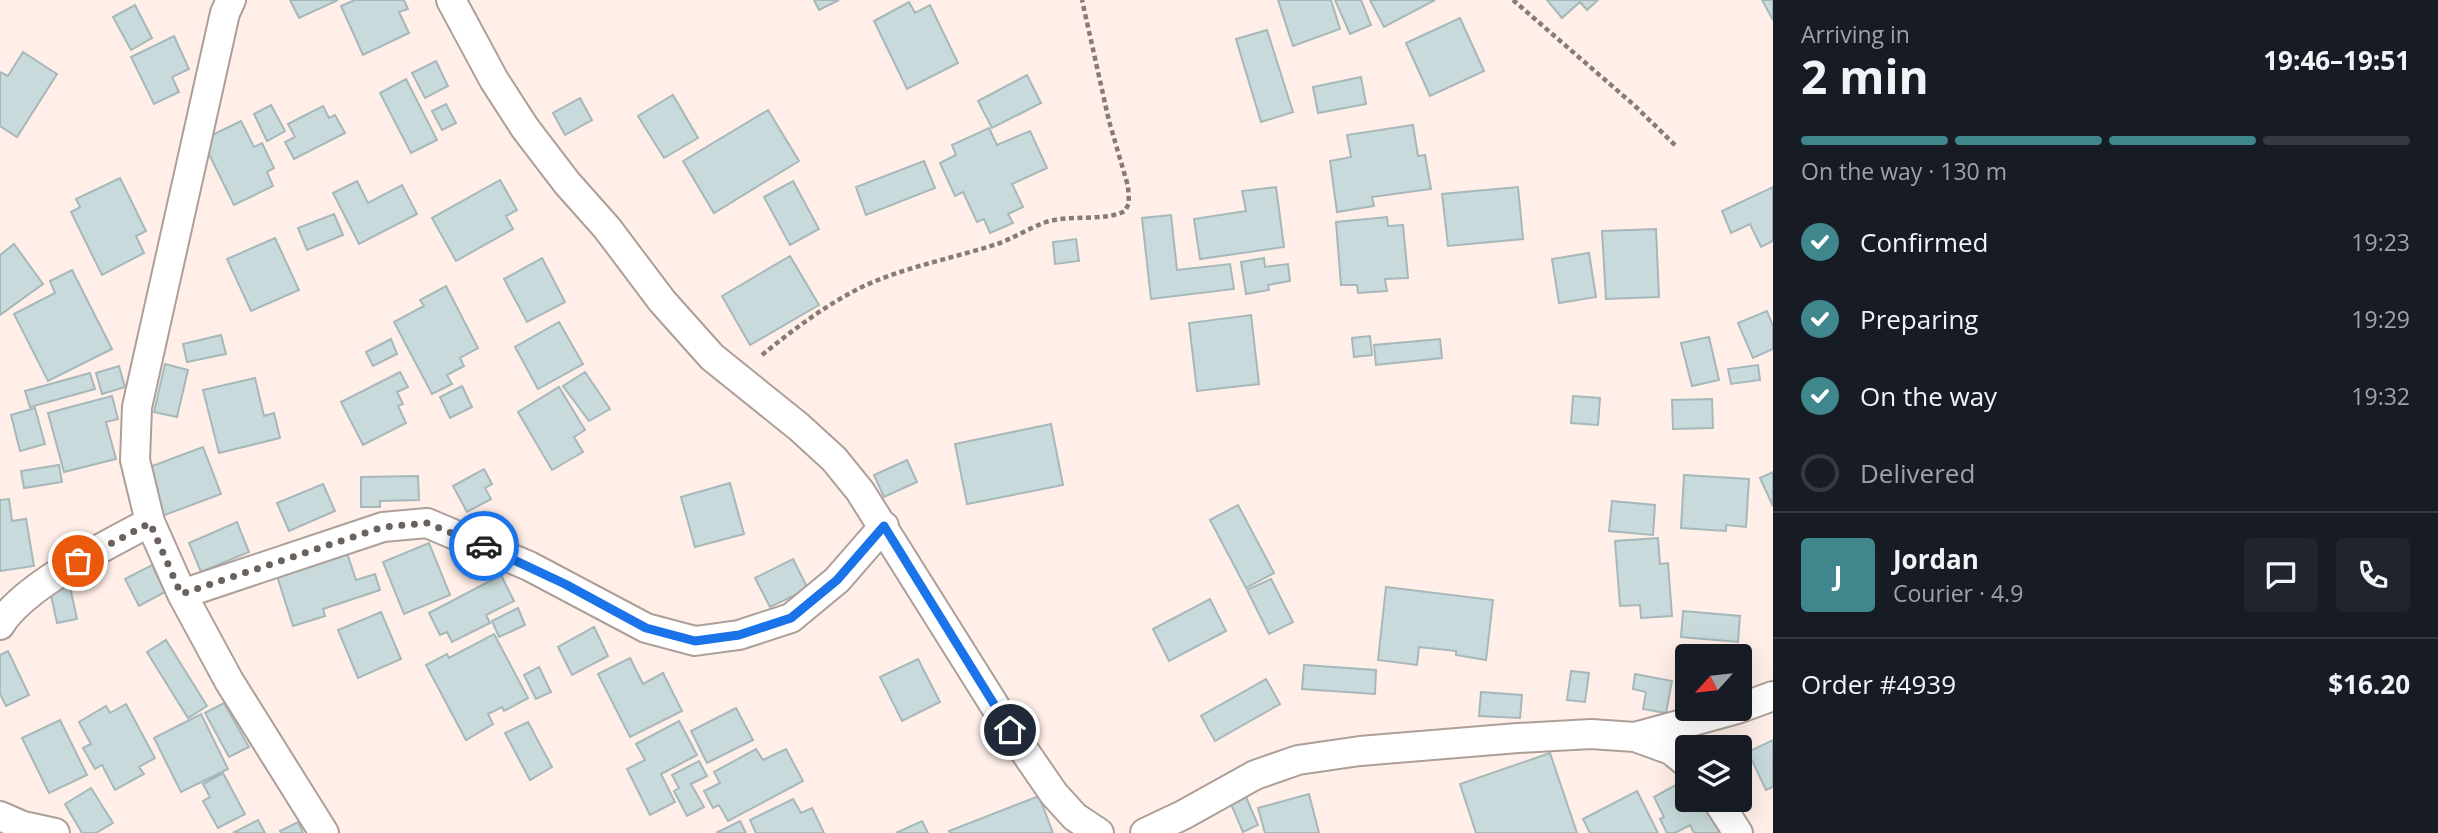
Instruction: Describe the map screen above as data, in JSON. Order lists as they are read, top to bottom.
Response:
{
  "north": "bottom left",
  "page": {
    "heading": ["2 min", "Arriving in", "19:46–19:51"],
    "panel": [
      "Jordan",
      "Courier · 4.9",
      "Order #4939",
      "$16.20"
    ],
    "bar": "On the way · 130 m",
    "list": [
      ["Confirmed", "19:23"],
      ["Preparing", "19:29"],
      ["On the way", "19:32"],
      "Delivered"
    ],
    "round": "J"
  }
}
